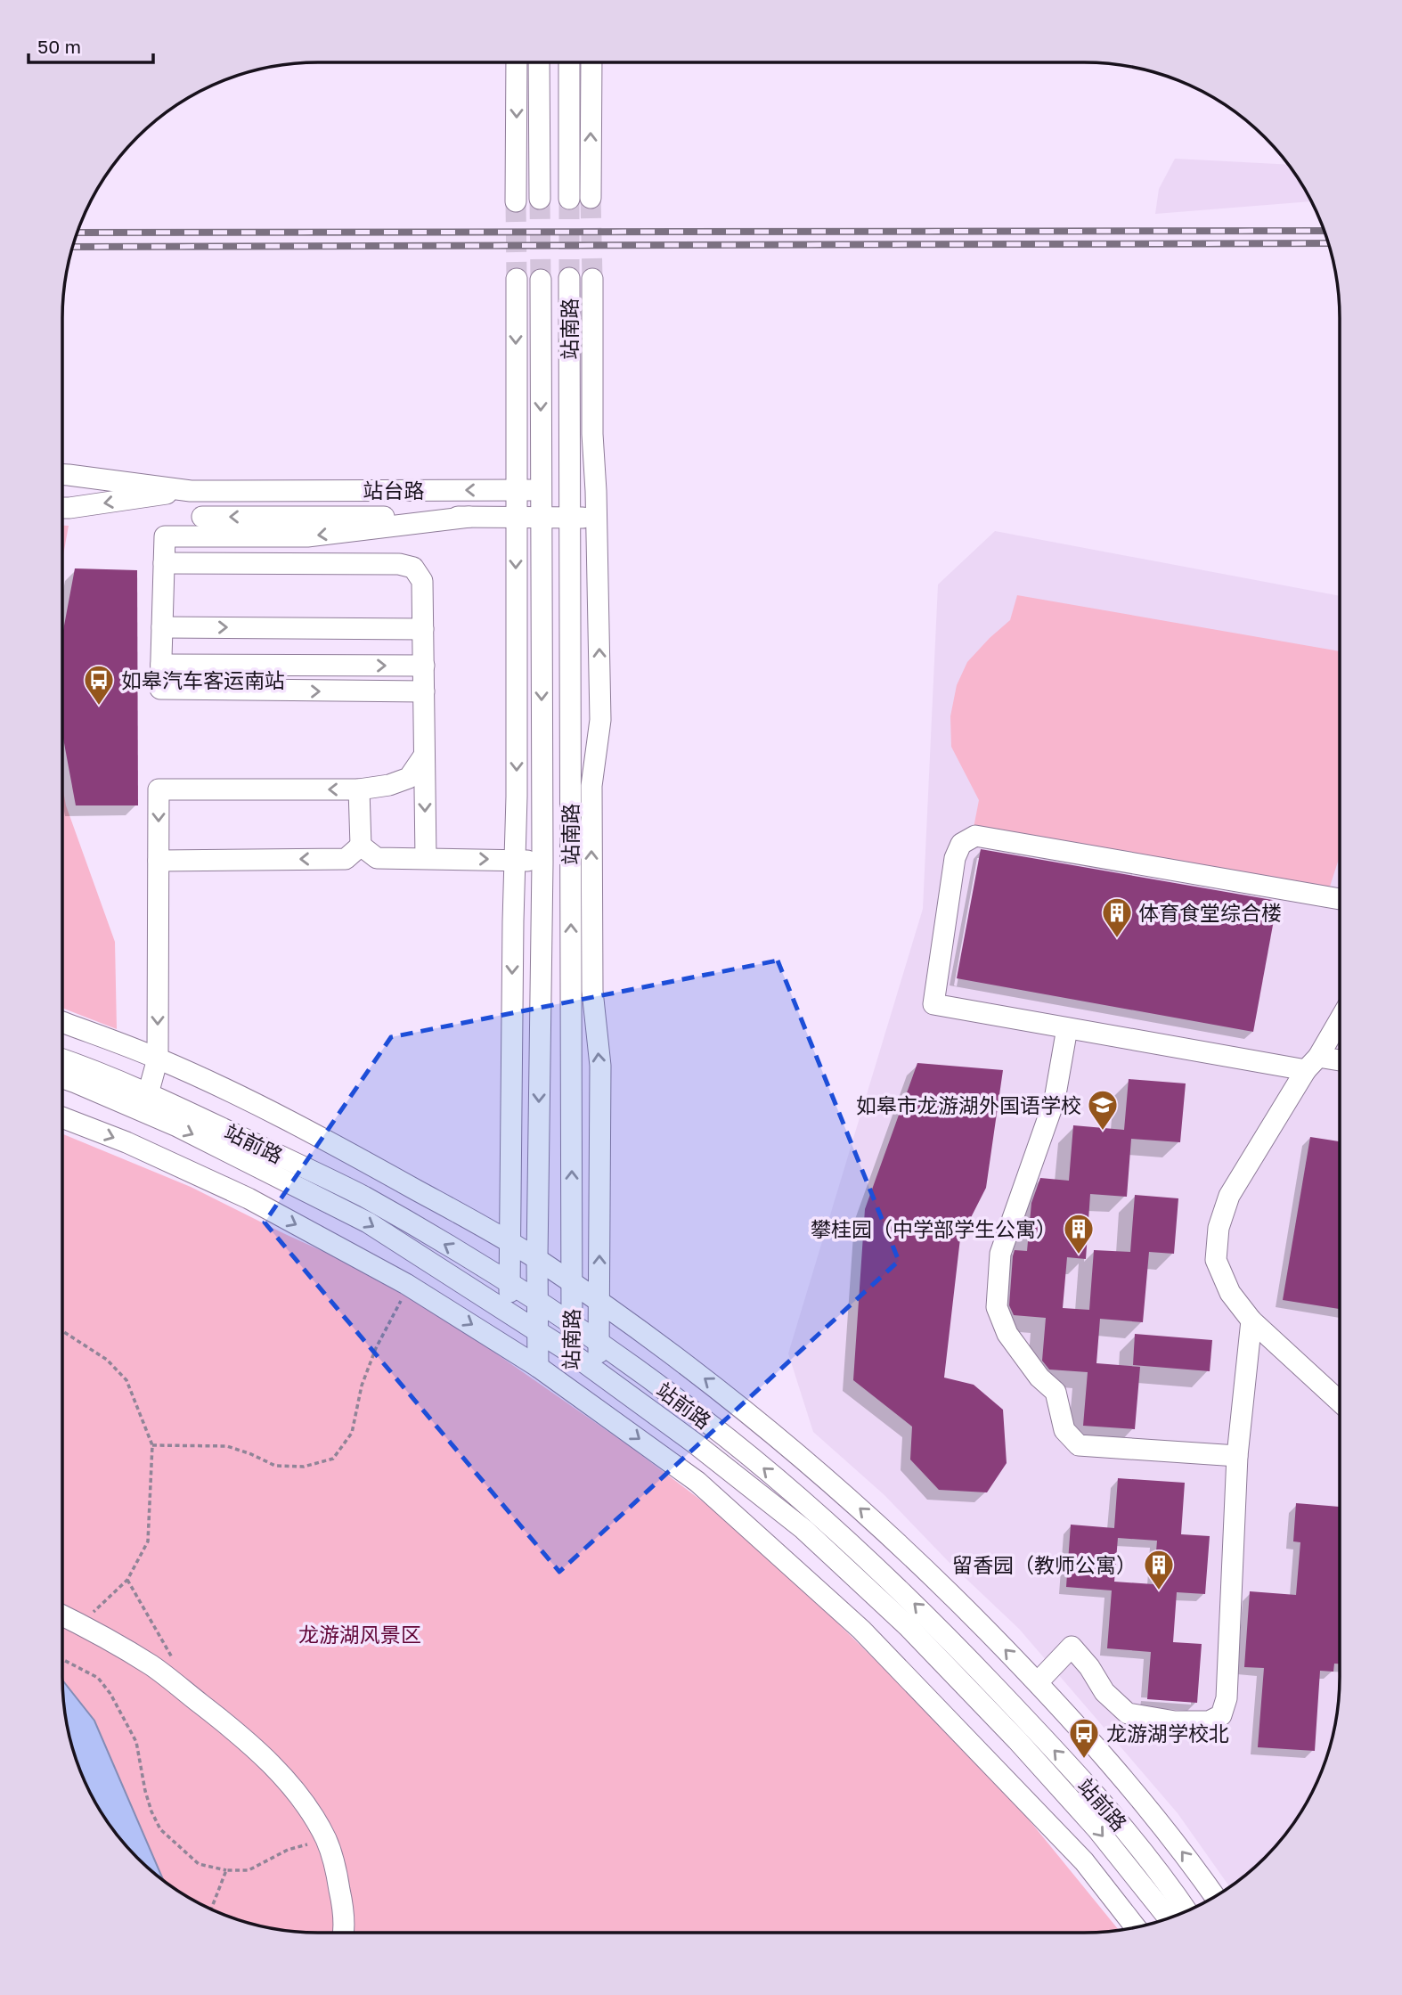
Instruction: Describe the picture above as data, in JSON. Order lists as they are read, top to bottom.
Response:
{
  "streets": {
    "street": ["站南路", "站台路", "站前路"]
  },
  "crossings": [
    ["站南路", "站台路"],
    ["站南路", "站前路"]
  ],
  "parks": ["龙游湖风景区"],
  "places": {
    "bus stop": ["如皋汽车客运南站", "龙游湖学校北"],
    "building": ["体育食堂综合楼", "攀桂园（中学部学生公寓）", "留香园（教师公寓）"],
    "school or university": ["如皋市龙游湖外国语学校"]
  },
  "scale_bar": "50 m"
}
